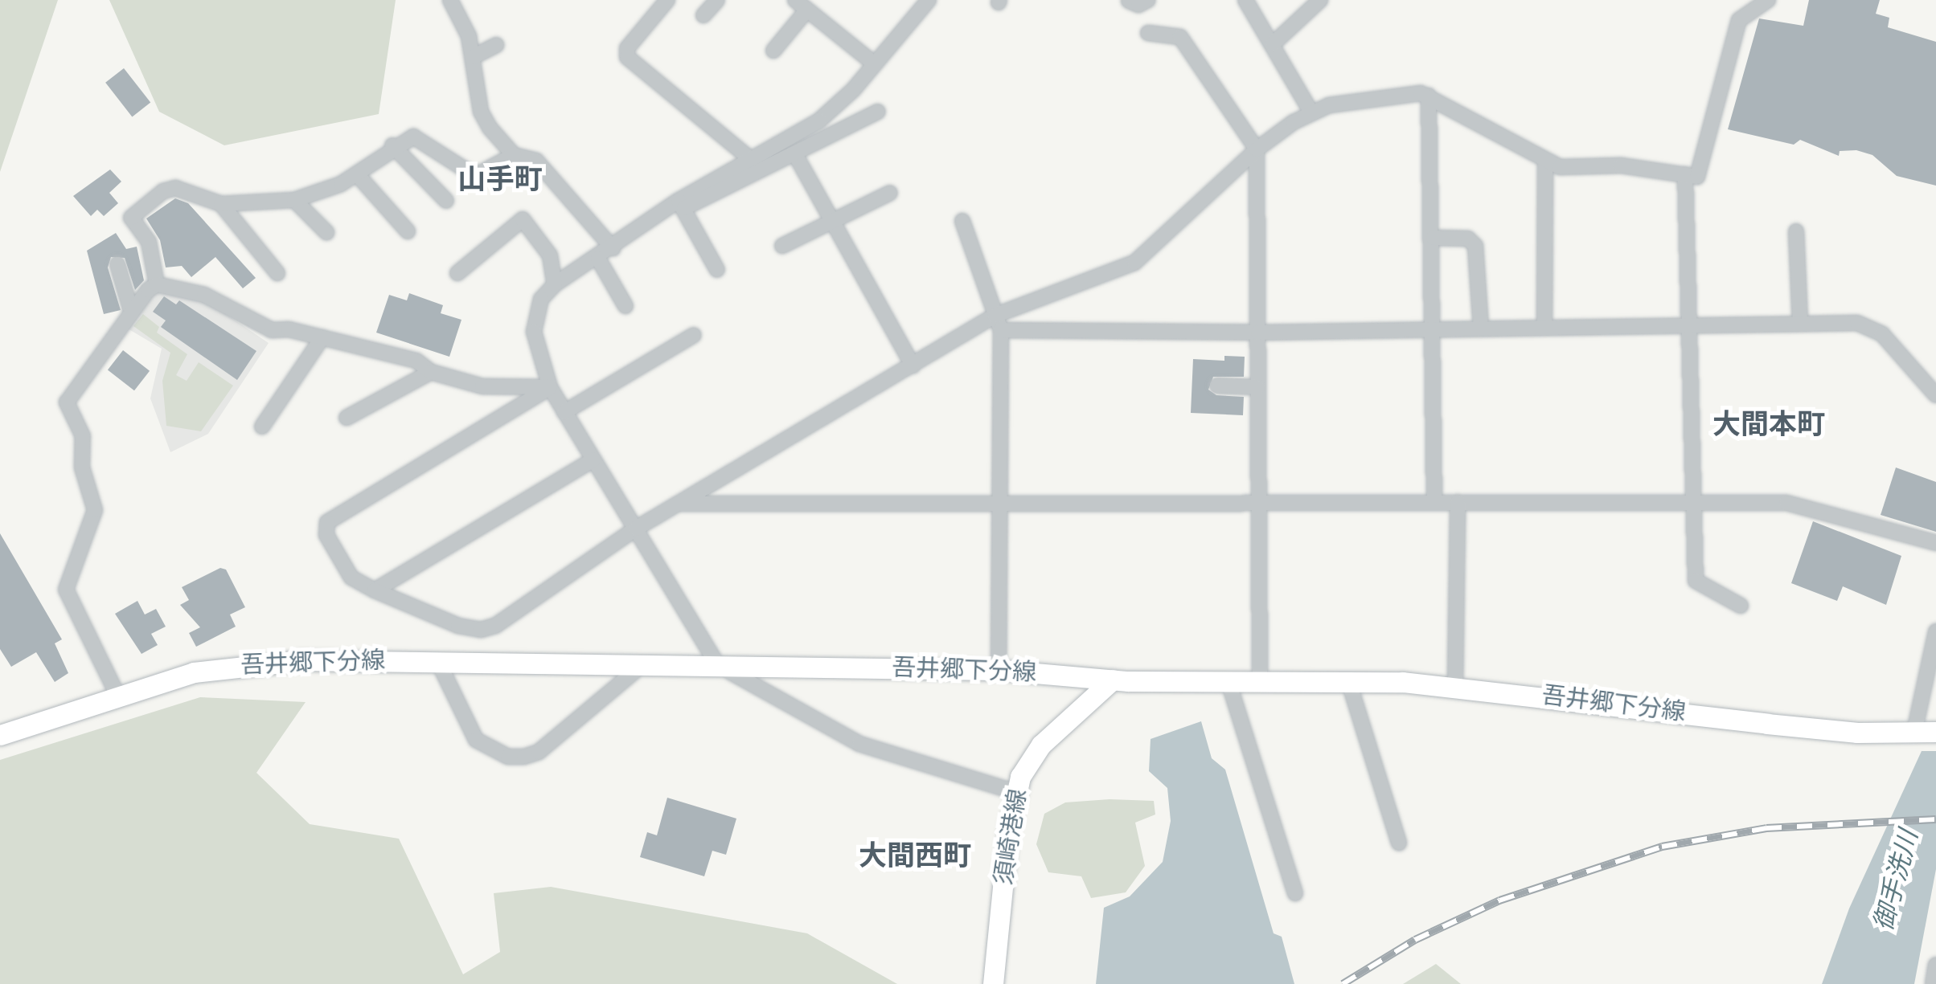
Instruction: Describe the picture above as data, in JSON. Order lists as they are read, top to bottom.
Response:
{
  "streets": {
    "main road": ["吾井郷下分線", "須崎港線"]
  },
  "crossings": [
    ["吾井郷下分線", "須崎港線"]
  ],
  "districts": ["山手町", "大間本町", "大間西町"],
  "water": ["御手洗川"]
}
